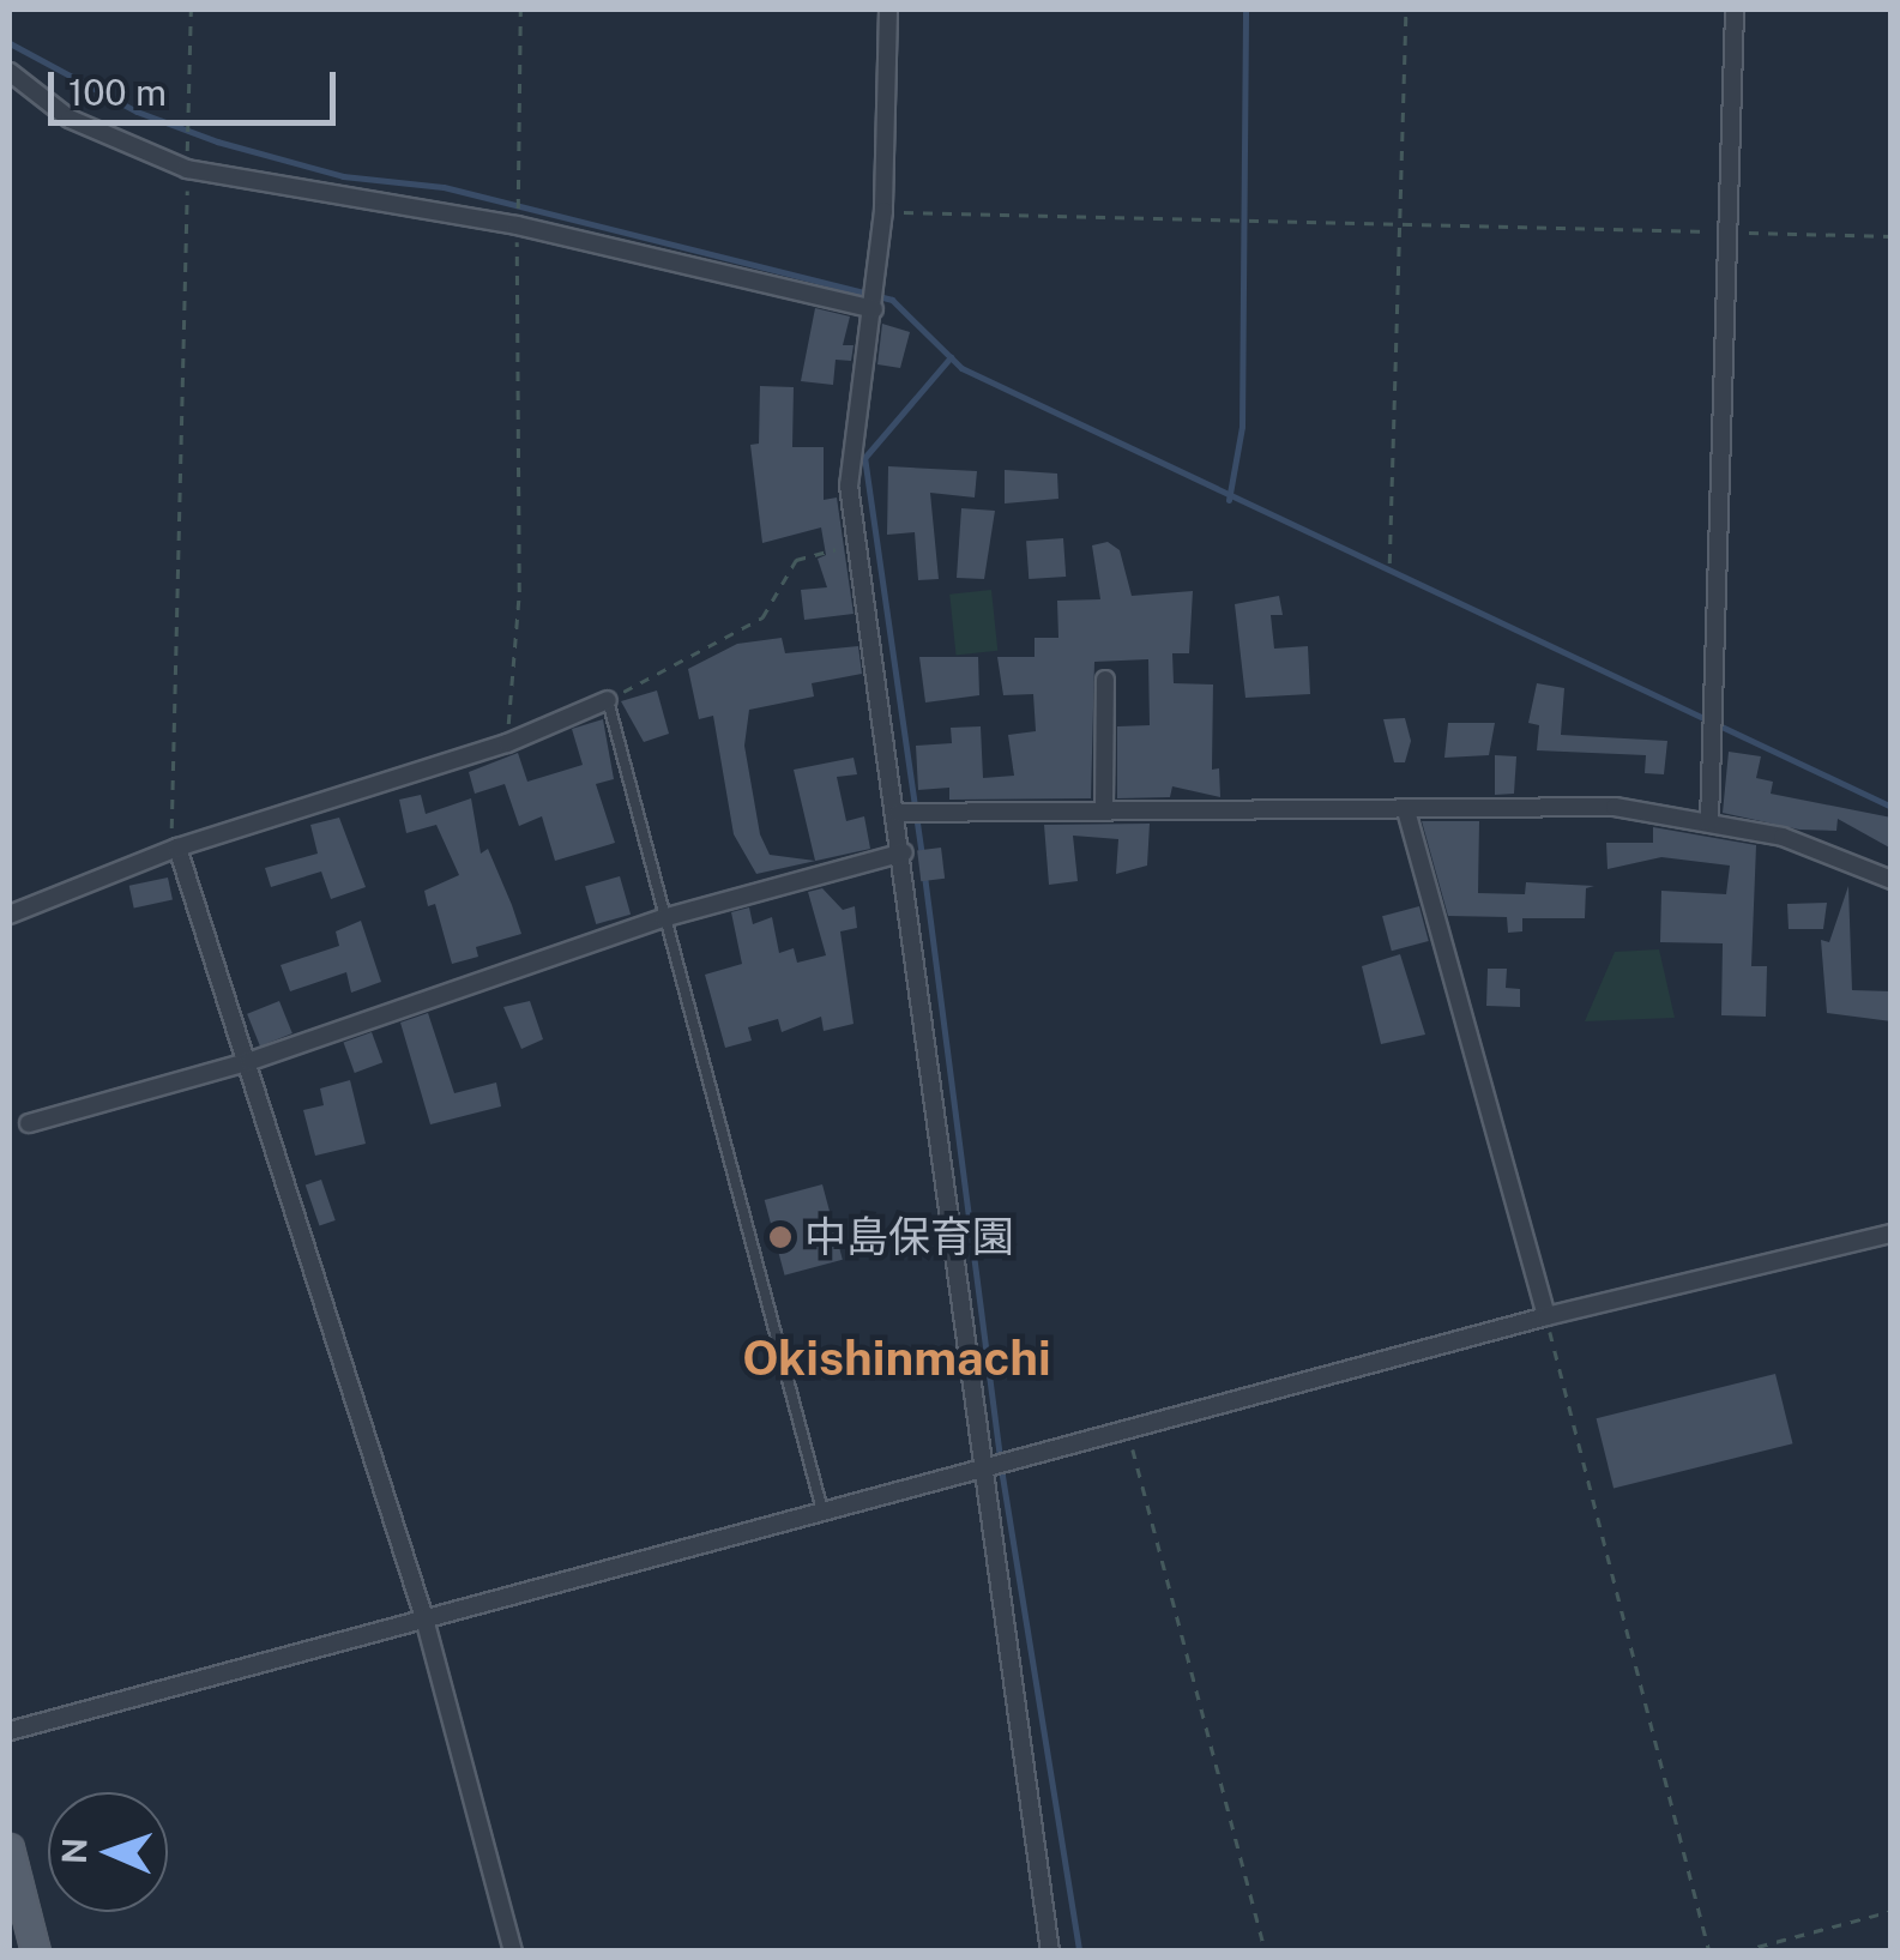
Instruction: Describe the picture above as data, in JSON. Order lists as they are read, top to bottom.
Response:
{
  "districts": ["Okishinmachi"],
  "places": ["中島保育園"],
  "scale_bar": "100 m",
  "north": "left"
}
